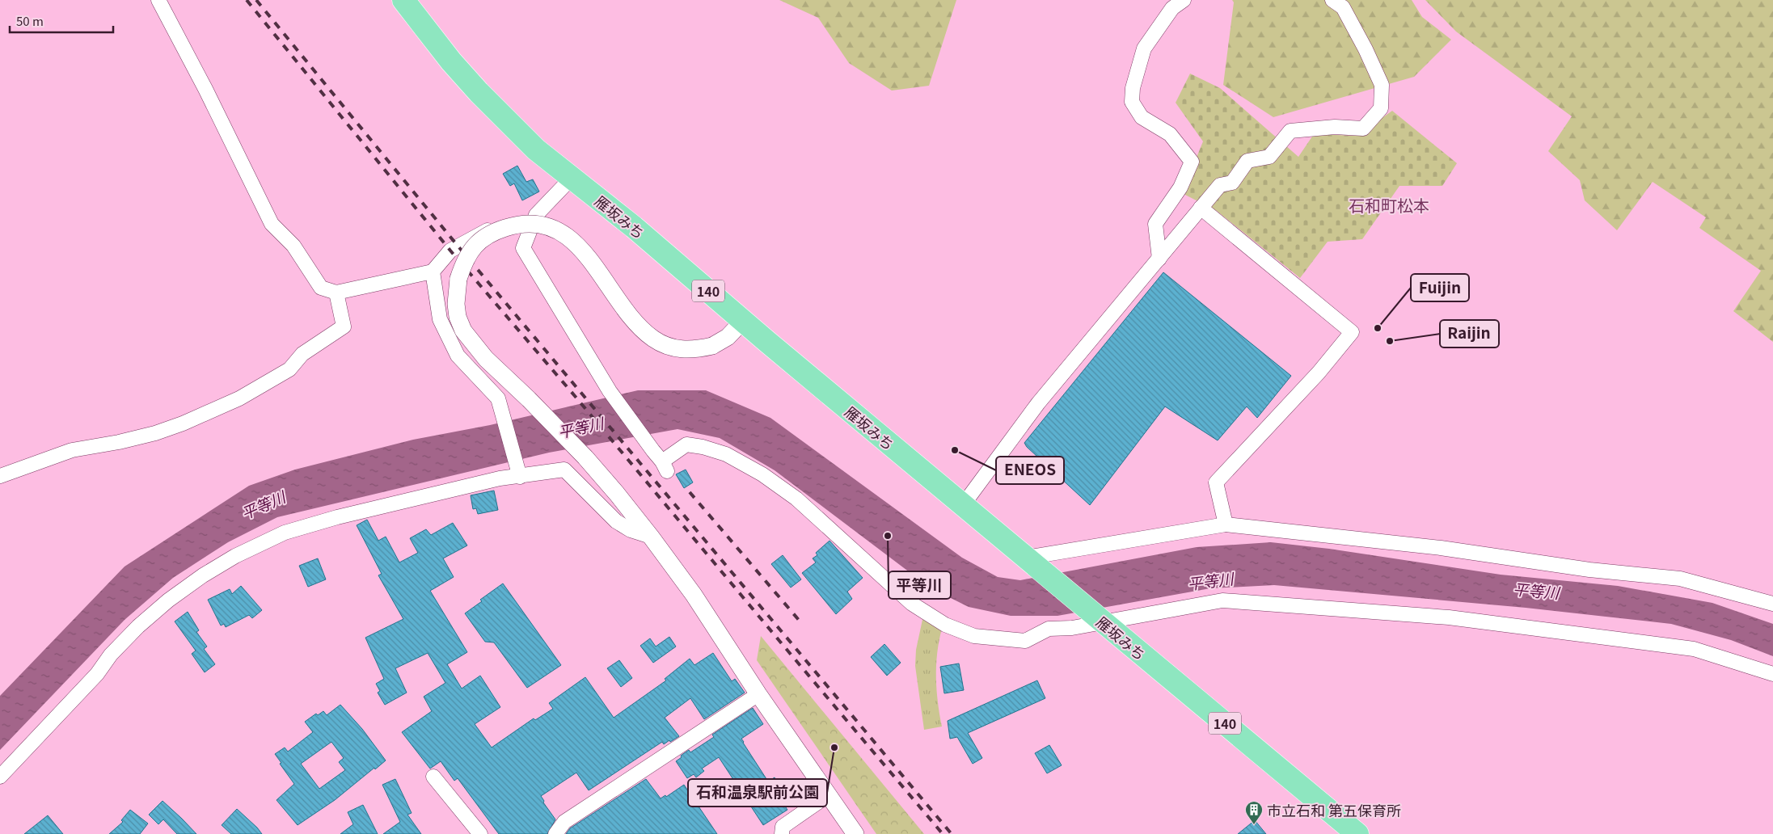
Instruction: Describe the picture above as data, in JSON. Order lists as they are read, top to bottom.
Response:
{
  "streets": {
    "highway": ["雁坂みち", "140"]
  },
  "districts": ["石和町松本"],
  "water": ["平等川"],
  "places": {
    "other": [
      "Fuijin",
      "Raijin",
      "ENEOS",
      "平等川",
      "石和温泉駅前公園"
    ],
    "building": ["市立石和 第五保育所"]
  },
  "scale_bar": "50 m"
}
